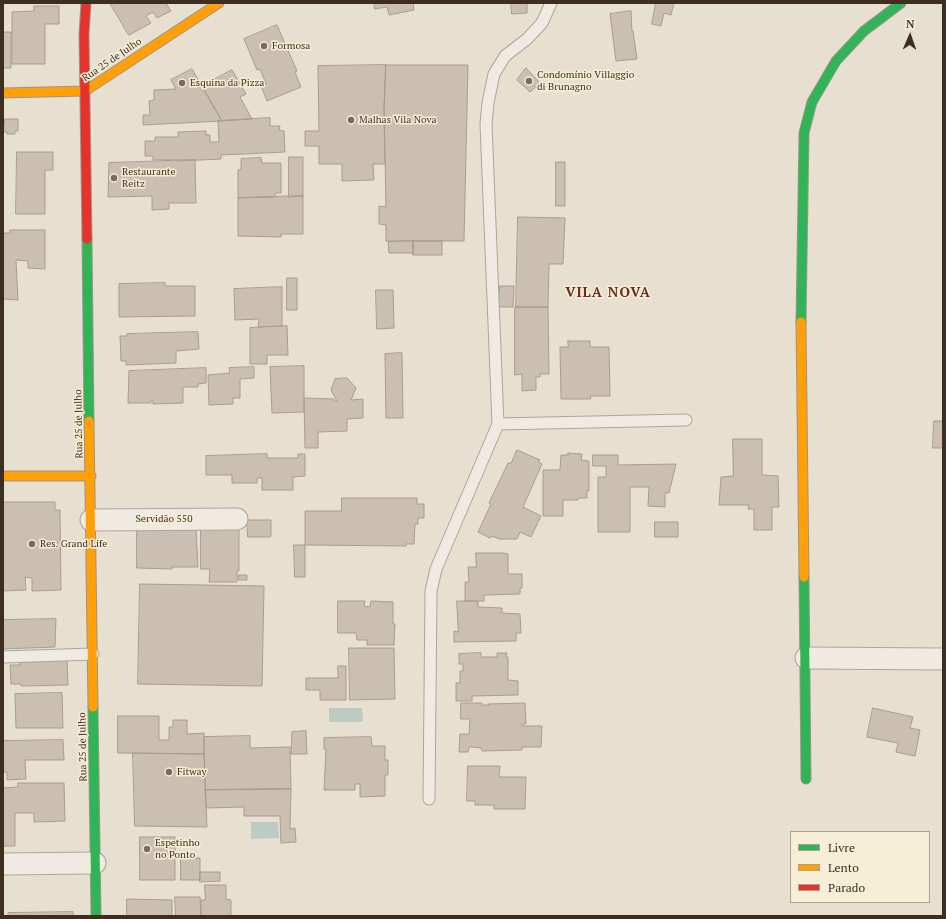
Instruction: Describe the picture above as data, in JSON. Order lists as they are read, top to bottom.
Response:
{
  "streets": {
    "main road": ["Rua 25 de Julho"],
    "street": ["Servidão 550"]
  },
  "crossings": [
    ["Rua 25 de Julho", "Servidão 550"]
  ],
  "districts": ["VILA NOVA"],
  "places": [
    "Formosa",
    "Condomínio Villaggio di Brunagno",
    "Esquina da Pizza",
    "Malhas Vila Nova",
    "Restaurante Reitz",
    "Res. Grand Life",
    "Fitway",
    "Espetinho no Ponto"
  ],
  "legend": ["Livre", "Lento", "Parado"],
  "north": "top"
}
